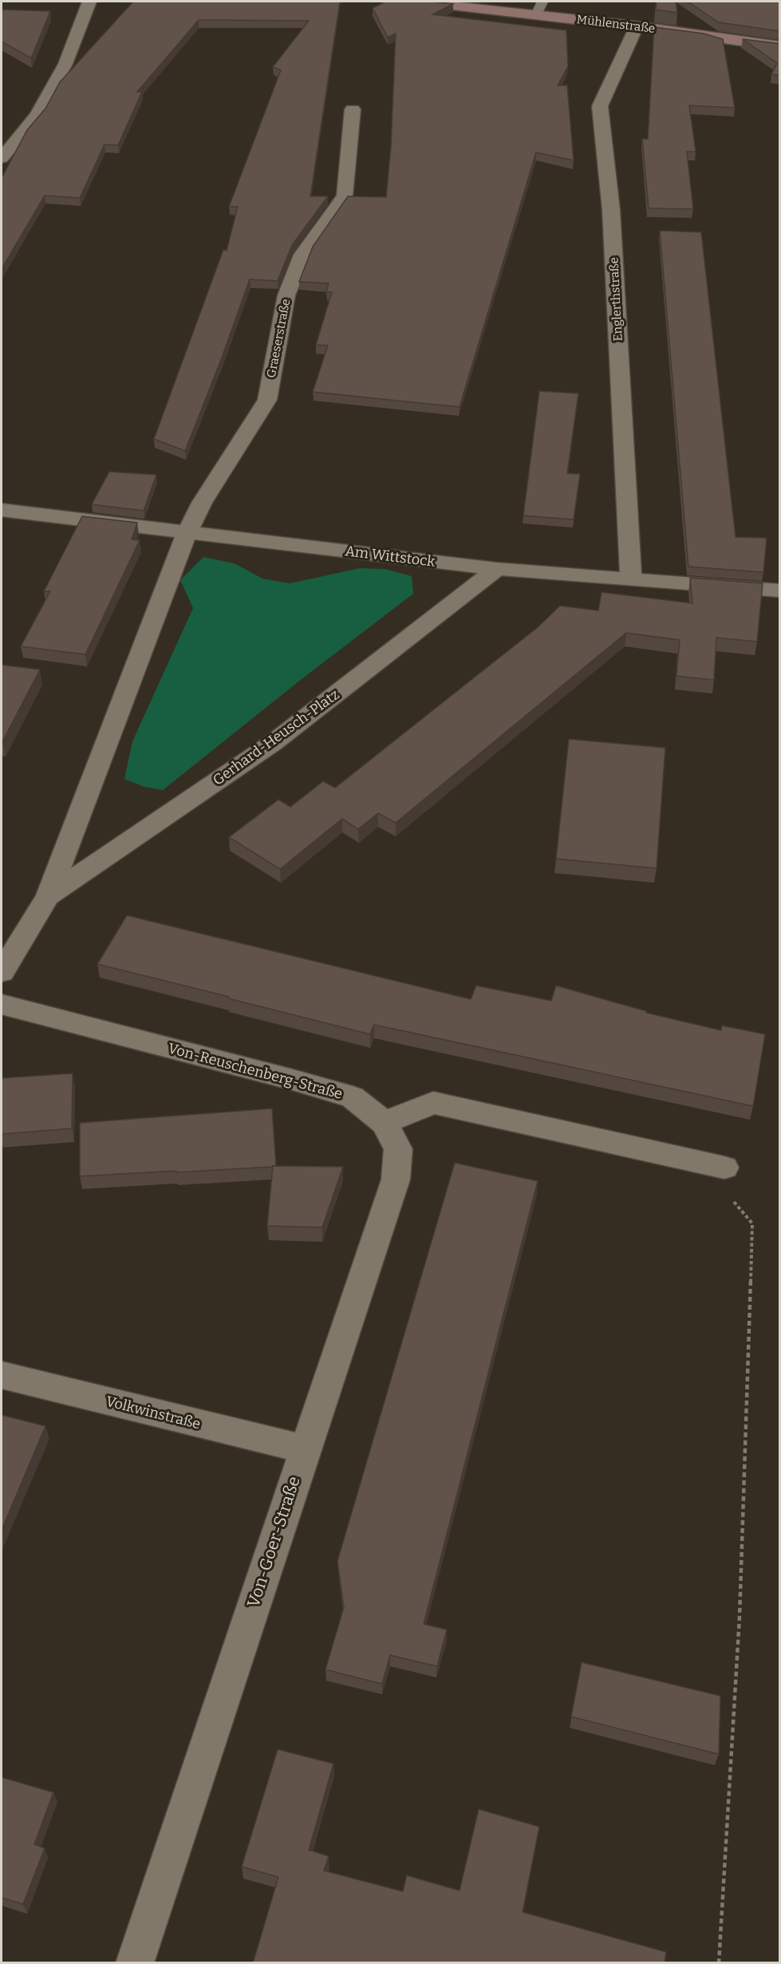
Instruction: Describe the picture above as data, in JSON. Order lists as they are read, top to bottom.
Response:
{
  "streets": {
    "main road": ["Mühlenstraße"],
    "street": [
      "Englerthstraße",
      "Graeserstraße",
      "Am Wittstock",
      "Gerhard-Heusch-Platz",
      "Von-Reuschenberg-Straße",
      "Volkwinstraße",
      "Von-Goer-Straße"
    ]
  },
  "crossings": [
    ["Mühlenstraße", "Englerthstraße"],
    ["Englerthstraße", "Am Wittstock"],
    ["Graeserstraße", "Am Wittstock"],
    ["Graeserstraße", "Gerhard-Heusch-Platz"],
    ["Am Wittstock", "Gerhard-Heusch-Platz"],
    ["Von-Reuschenberg-Straße", "Von-Goer-Straße"],
    ["Volkwinstraße", "Von-Goer-Straße"]
  ]
}
